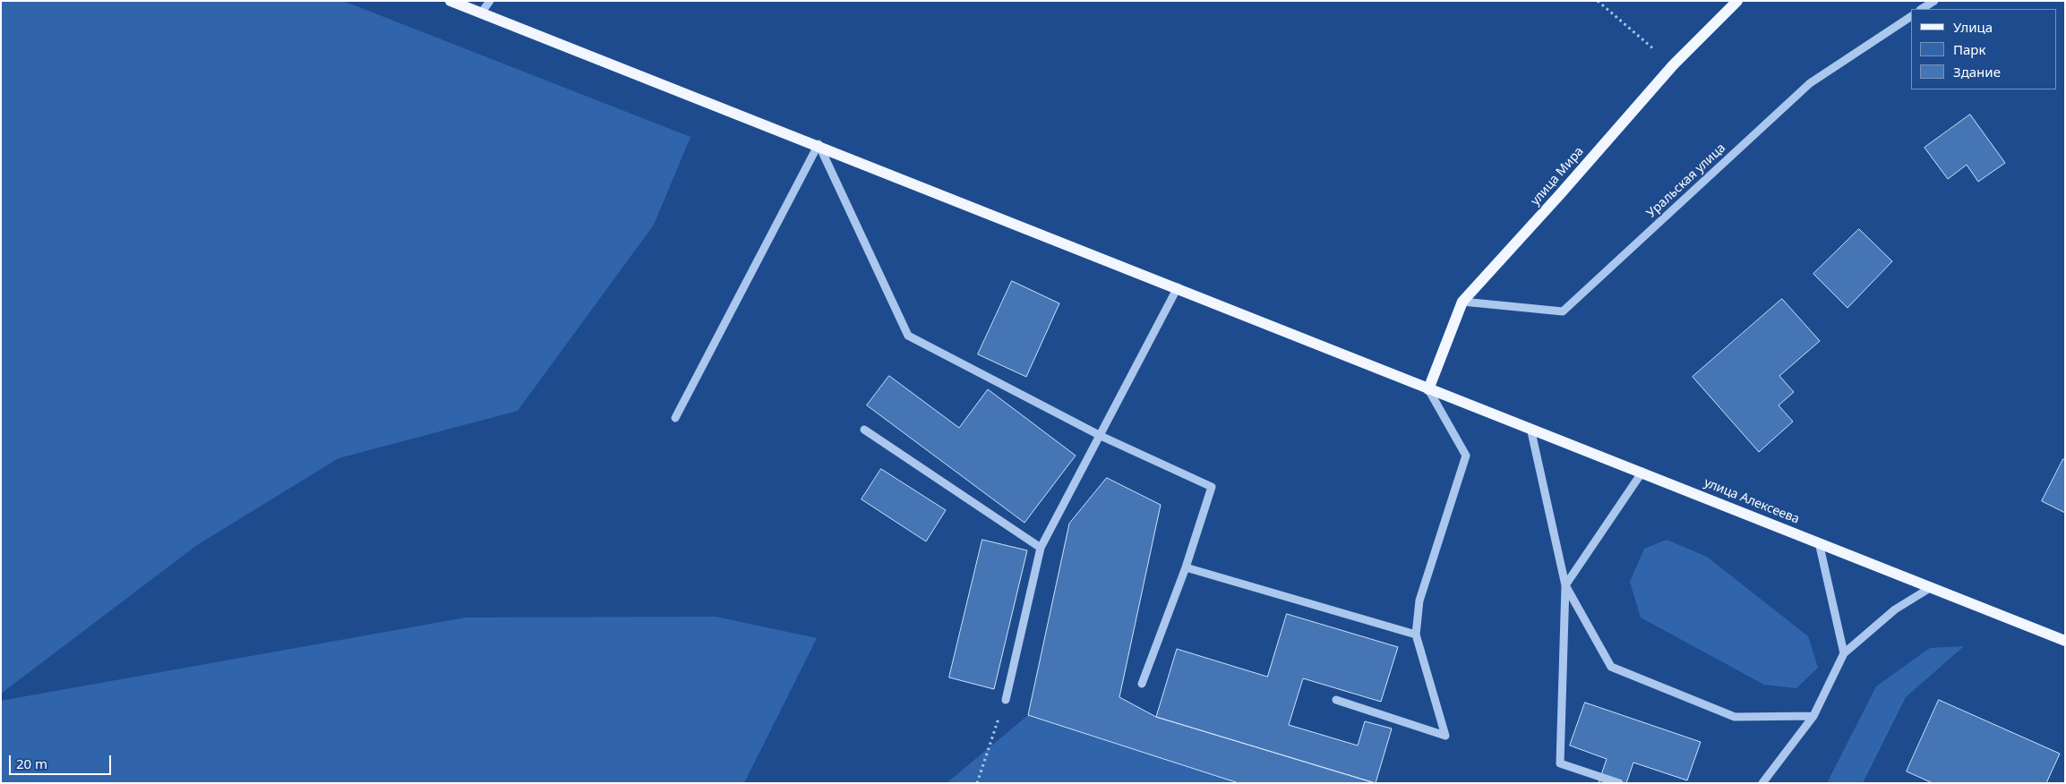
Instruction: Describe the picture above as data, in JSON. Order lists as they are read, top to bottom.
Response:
{
  "streets": {
    "main road": ["улица Мира", "улица Алексеева"],
    "street": ["Уральская улица"]
  },
  "crossings": [
    ["улица Мира", "Уральская улица"],
    ["улица Мира", "улица Алексеева"]
  ],
  "legend": ["Улица", "Парк", "Здание"],
  "scale_bar": "20 m"
}
